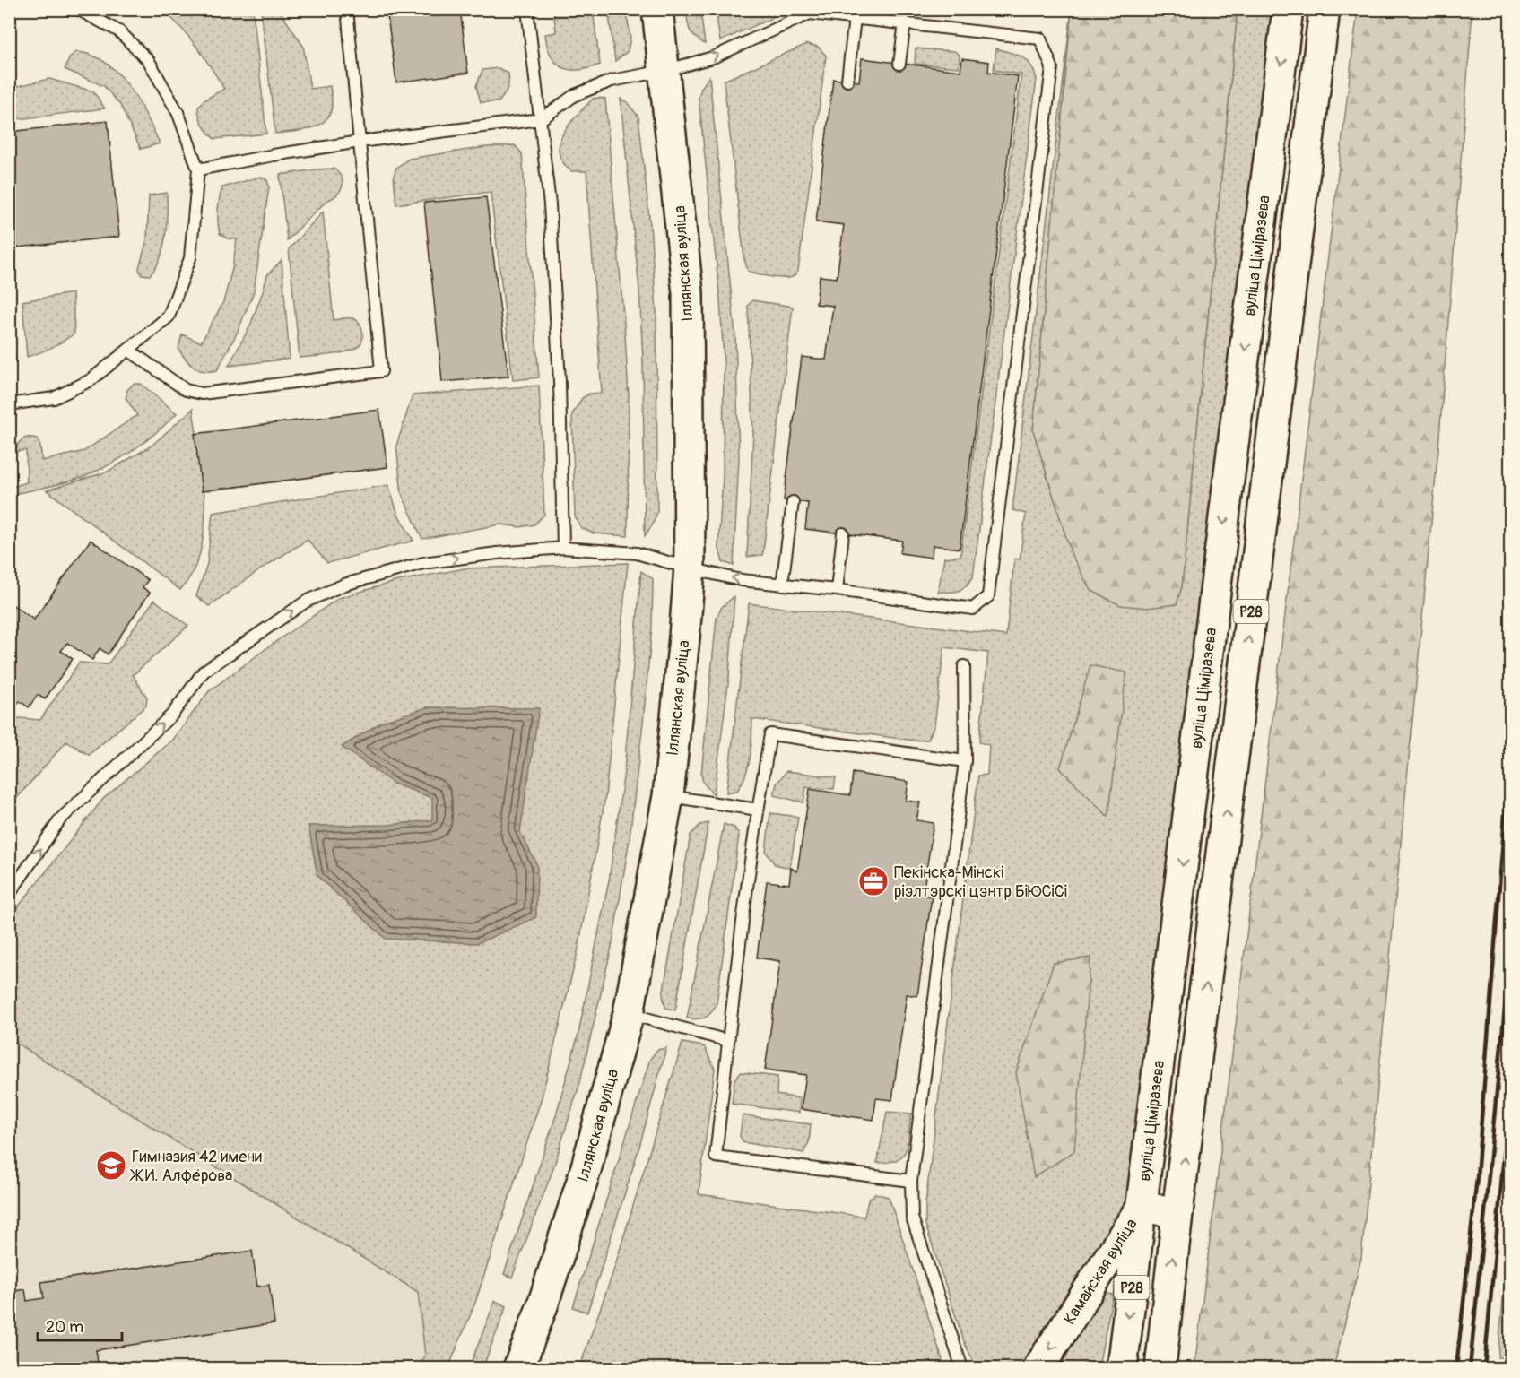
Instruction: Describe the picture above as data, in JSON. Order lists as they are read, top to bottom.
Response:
{
  "streets": {
    "main road": [
      "вуліца Ціміразева",
      "Іллянская вуліца",
      "Р28",
      "Камайская вуліца"
    ]
  },
  "crossings": [
    ["вуліца Ціміразева", "Камайская вуліца"],
    ["Р28", "Камайская вуліца"]
  ],
  "one_way": ["Камайская вуліца"],
  "places": {
    "office": ["Пекінска-Мінскі ріэлтэрскі цэнтр БіЮСіСі"],
    "school or university": ["Гимназия 42 имени Ж.И. Алфёрова"]
  },
  "scale_bar": "20 m"
}
